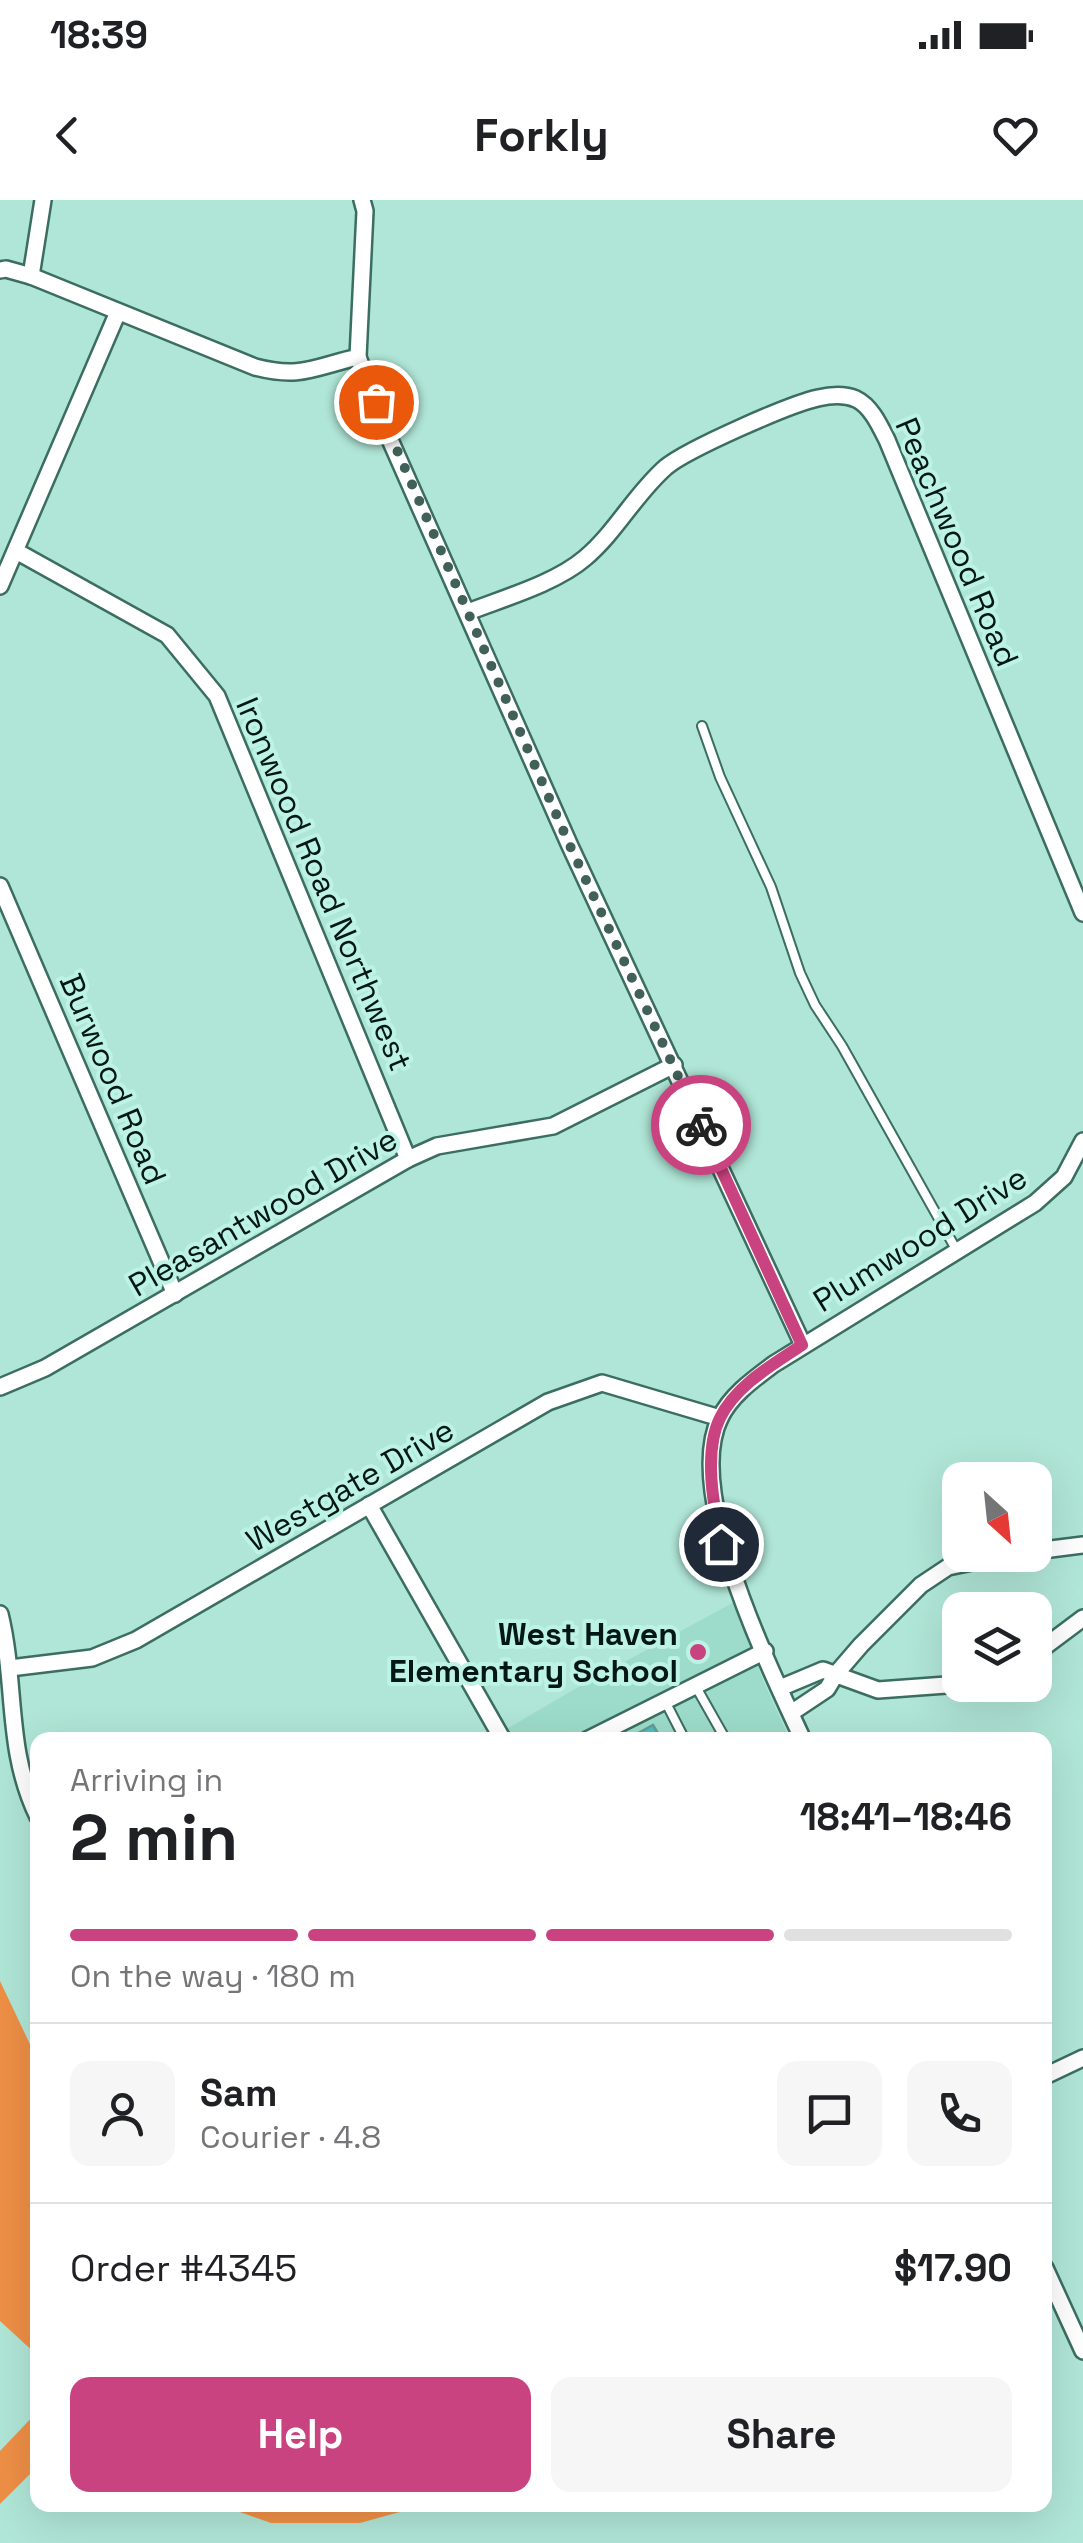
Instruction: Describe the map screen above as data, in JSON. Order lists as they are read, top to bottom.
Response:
{
  "streets": {
    "street": [
      "Peachwood Road",
      "Ironwood Road Northwest",
      "Burwood Road",
      "Pleasantwood Drive",
      "Plumwood Drive",
      "Westgate Drive"
    ]
  },
  "crossings": [
    ["Ironwood Road Northwest", "Pleasantwood Drive"],
    ["Burwood Road", "Pleasantwood Drive"],
    ["Plumwood Drive", "Westgate Drive"]
  ],
  "places": ["West Haven Elementary School"],
  "north": "bottom right",
  "page": {
    "status": "18:39",
    "header": "Forkly",
    "heading": ["2 min", "Arriving in", "18:41–18:46"],
    "panel": [
      "Sam",
      "Courier · 4.8",
      "Order #4345",
      "$17.90"
    ],
    "bar": "On the way · 180 m",
    "buttons": ["Help", "Share"]
  }
}
